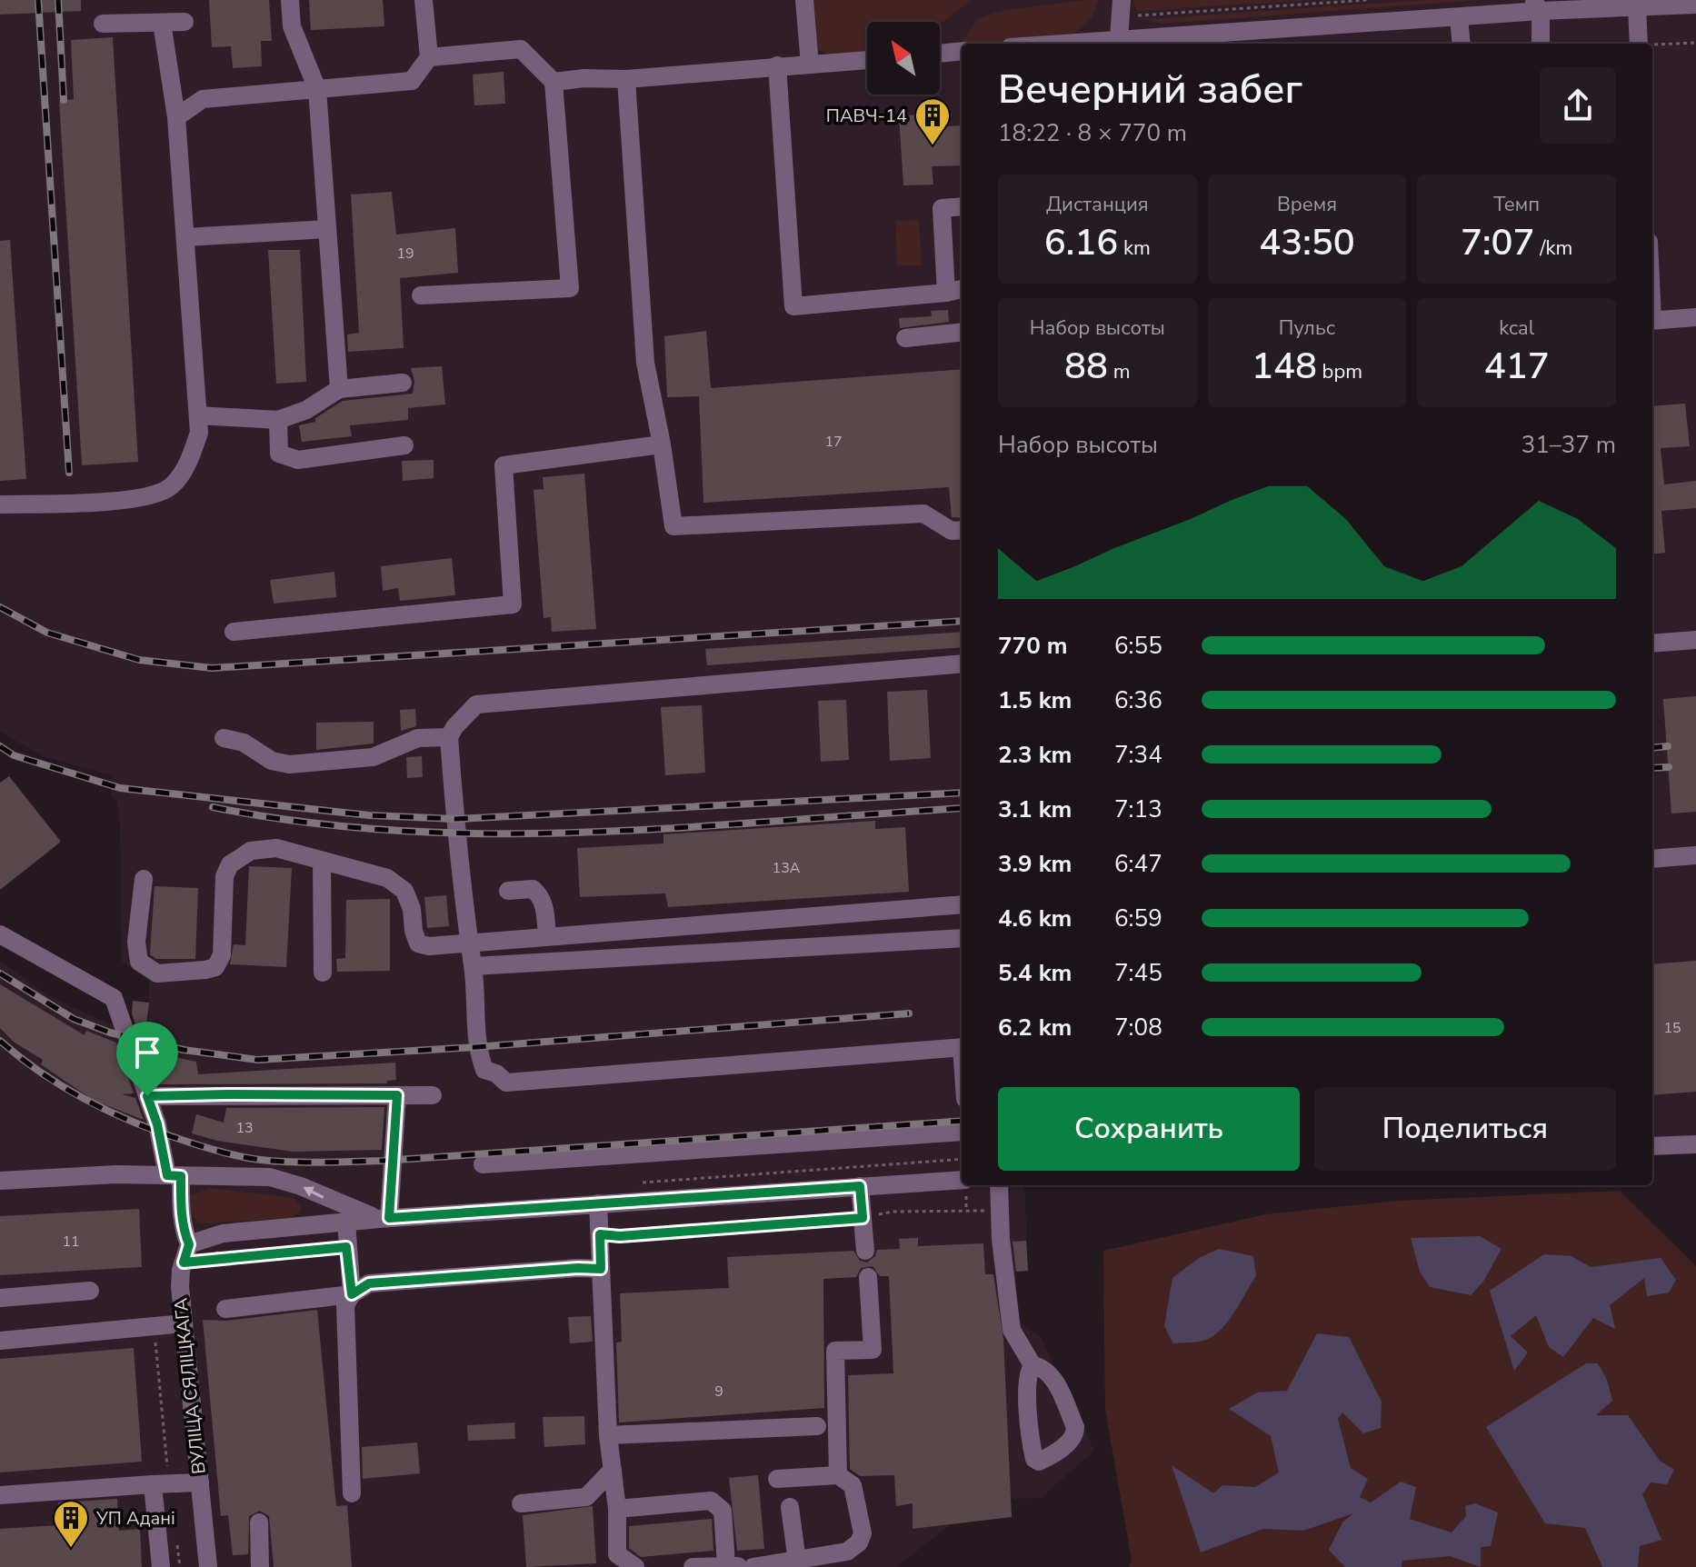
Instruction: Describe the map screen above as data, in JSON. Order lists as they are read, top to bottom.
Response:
{
  "streets": {
    "street": ["ВУЛІЦА СЯЛІЦКАГА"]
  },
  "places": {
    "building": ["ПАВЧ-14", "УП Адані"]
  },
  "house_numbers": [
    "19",
    "17",
    "13А",
    "15",
    "13",
    "11",
    "9"
  ],
  "north": "top left",
  "page": {
    "heading": ["Вечерний забег", "18:22 · 8 × 770 m"],
    "stats": [
      ["Дистанция", "6.16 km"],
      ["Время", "43:50"],
      ["Темп", "7:07 /km"],
      ["Набор высоты", "88 m"],
      ["Пульс", "148 bpm"],
      ["kcal", "417"]
    ],
    "chart": ["Набор высоты", "31–37 m"],
    "list": [
      {
        "name": "770 m",
        "note": "6:55"
      },
      {
        "name": "1.5 km",
        "note": "6:36"
      },
      {
        "name": "2.3 km",
        "note": "7:34"
      },
      {
        "name": "3.1 km",
        "note": "7:13"
      },
      {
        "name": "3.9 km",
        "note": "6:47"
      },
      {
        "name": "4.6 km",
        "note": "6:59"
      },
      {
        "name": "5.4 km",
        "note": "7:45"
      },
      {
        "name": "6.2 km",
        "note": "7:08"
      }
    ],
    "buttons": ["Сохранить", "Поделиться"]
  }
}
